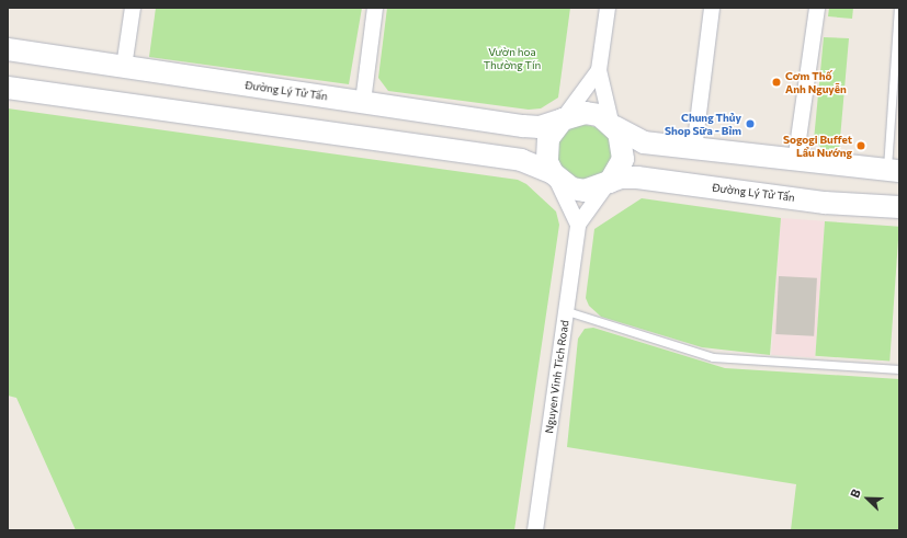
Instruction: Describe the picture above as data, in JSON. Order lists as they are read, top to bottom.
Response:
{
  "streets": {
    "street": ["Đường Lý Tử Tấn", "Nguyen Vinh Tich Road"]
  },
  "parks": ["Vườn hoa Thường Tín"],
  "places": ["Cơm Thố Anh Nguyễn", "Chung Thủy Shop Sữa - Bỉm", "Sogogi Buffet Lẩu Nướng"],
  "north": "top left"
}
